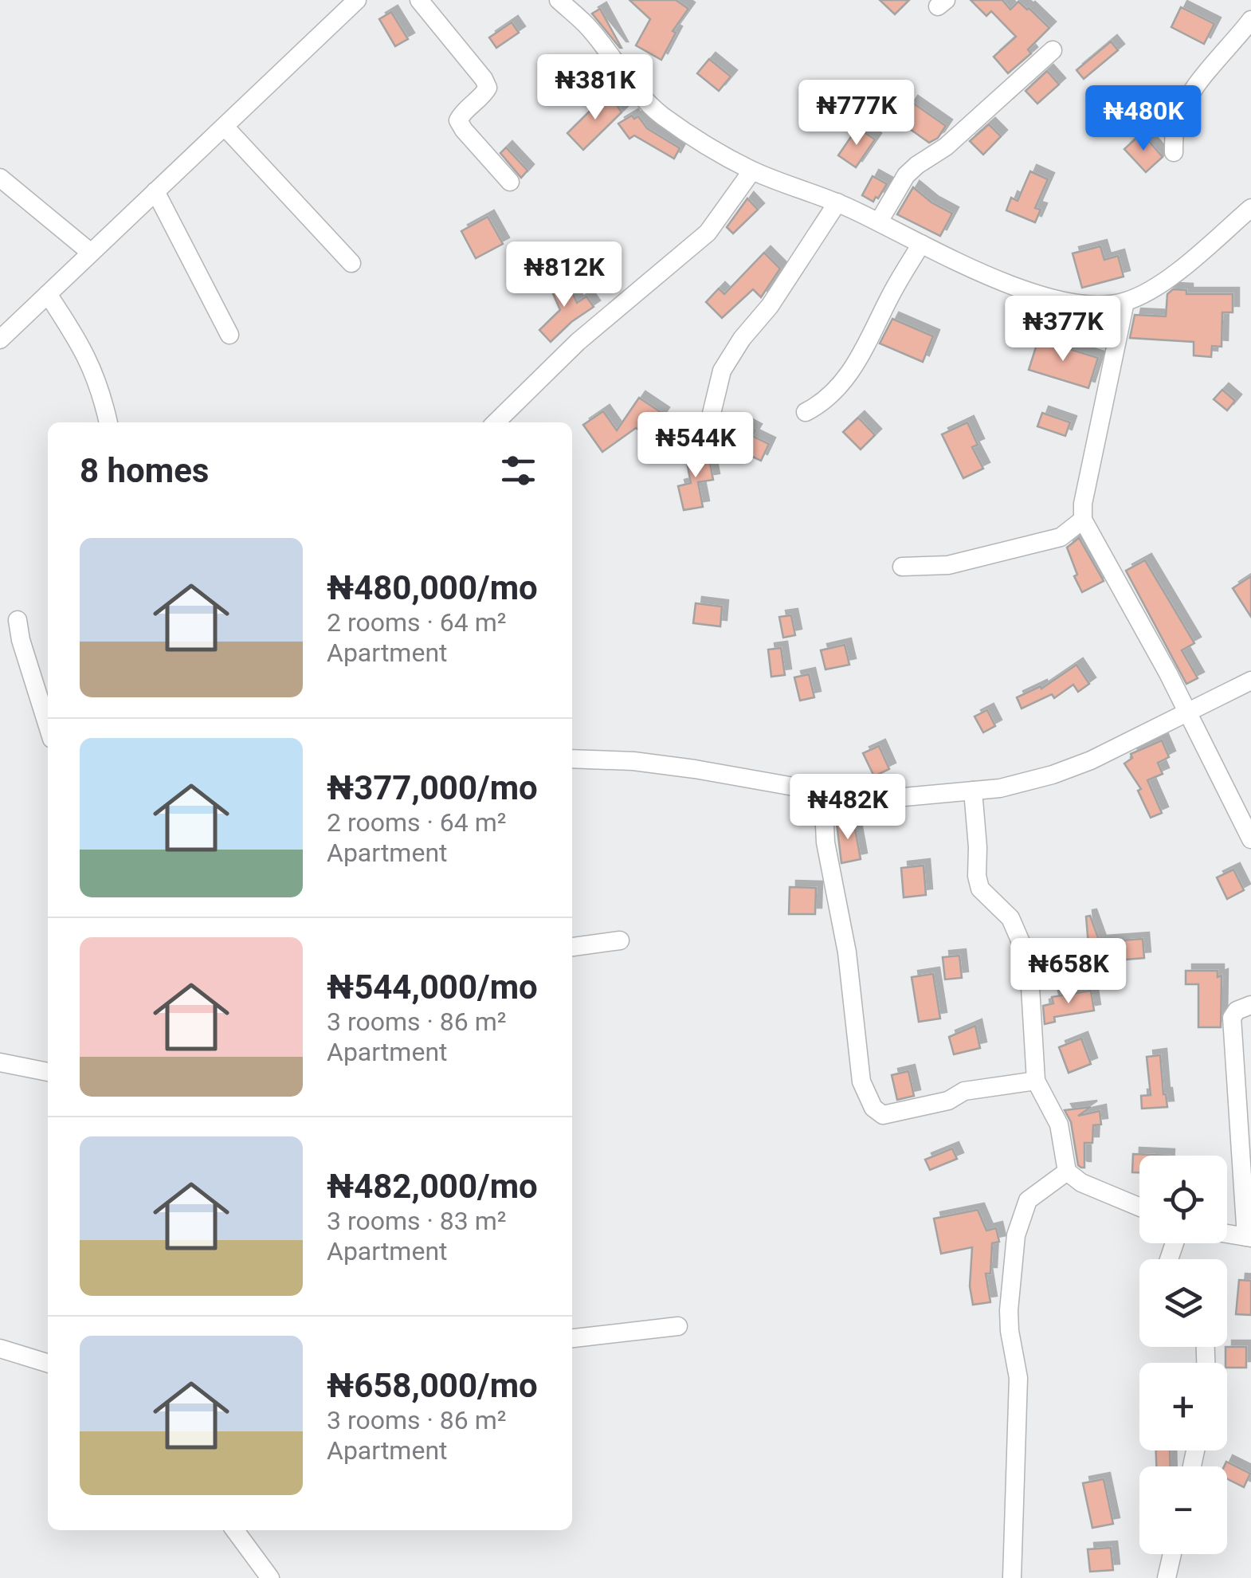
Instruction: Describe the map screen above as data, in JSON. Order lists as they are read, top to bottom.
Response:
{
  "page": {
    "price": [
      "₦381K",
      "₦777K",
      "₦480K",
      "₦812K",
      "₦377K",
      "₦544K",
      "₦482K",
      "₦658K"
    ],
    "heading": "8 homes",
    "list": [
      {
        "name": "₦480,000/mo",
        "note": "2 rooms · 64 m² · Apartment"
      },
      {
        "name": "₦377,000/mo",
        "note": "2 rooms · 64 m² · Apartment"
      },
      {
        "name": "₦544,000/mo",
        "note": "3 rooms · 86 m² · Apartment"
      },
      {
        "name": "₦482,000/mo",
        "note": "3 rooms · 83 m² · Apartment"
      },
      {
        "name": "₦658,000/mo",
        "note": "3 rooms · 86 m² · Apartment"
      }
    ],
    "map_buttons": ["+", "−"]
  }
}
